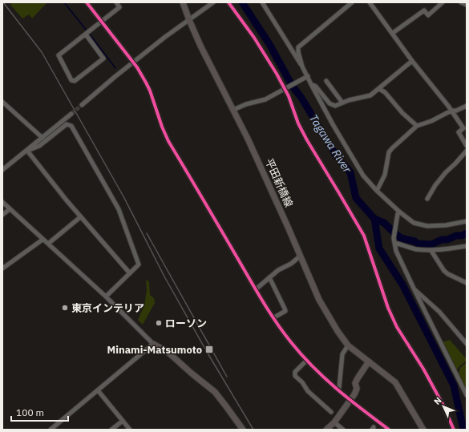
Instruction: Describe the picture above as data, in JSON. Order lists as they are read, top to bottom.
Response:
{
  "streets": {
    "main road": ["平田新橋線"]
  },
  "water": ["Tagawa River"],
  "places": {
    "other": ["東京インテリア", "ローソン"],
    "transit": ["Minami-Matsumoto"]
  },
  "scale_bar": "100 m",
  "north": "top left"
}
